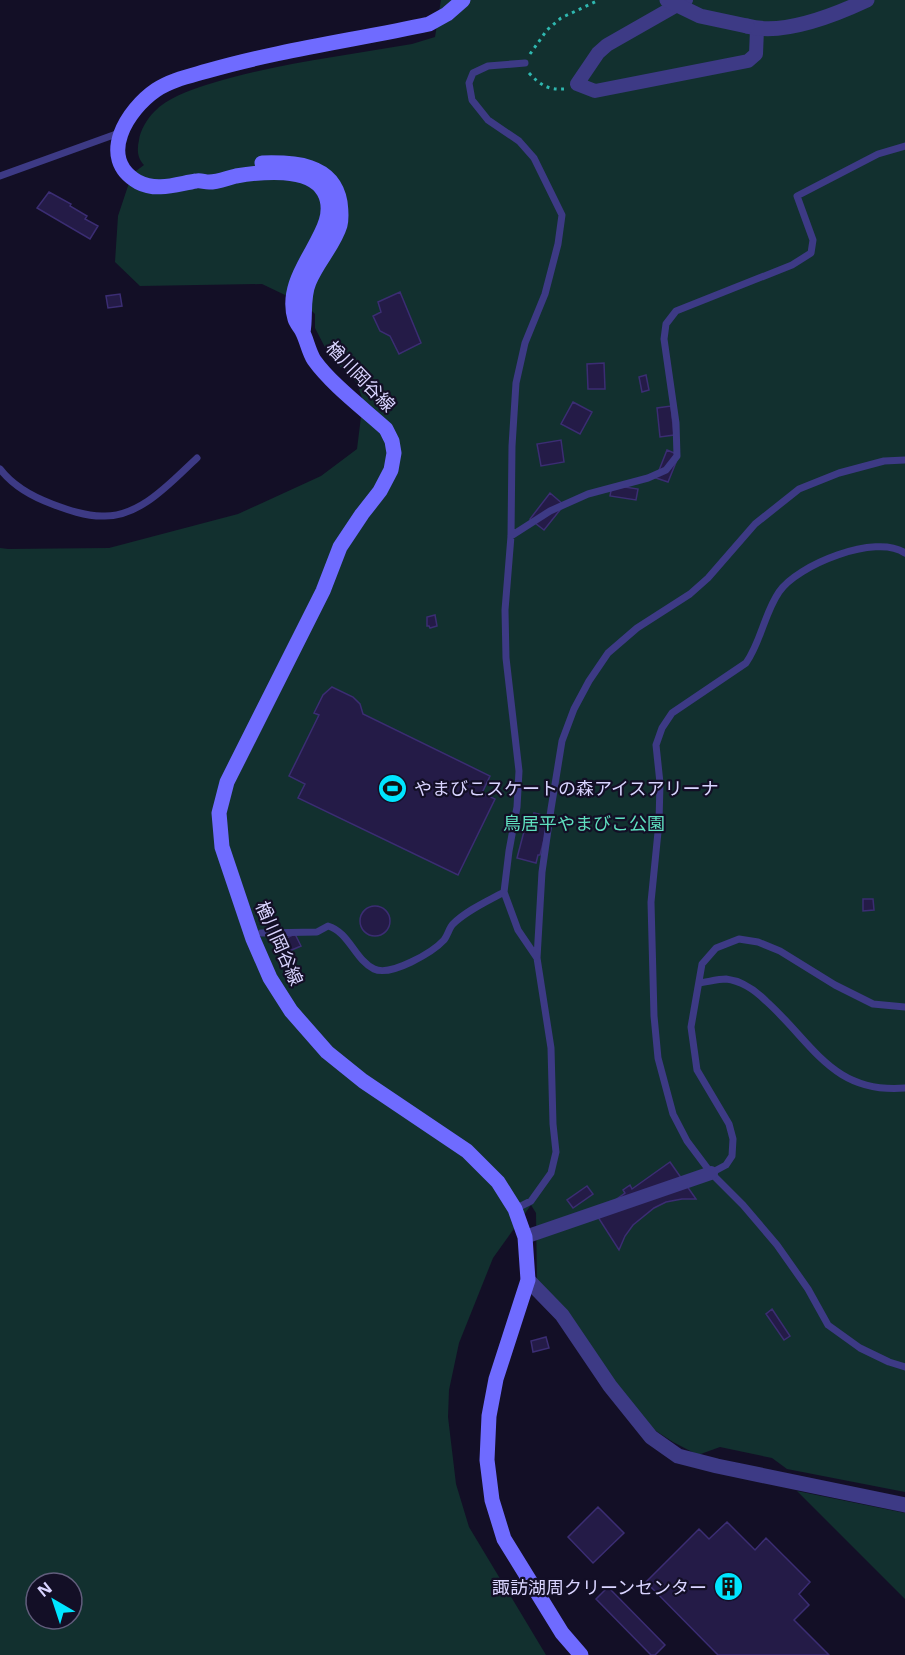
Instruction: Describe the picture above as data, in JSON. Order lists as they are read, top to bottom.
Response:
{
  "streets": {
    "main road": ["楢川岡谷線"]
  },
  "parks": ["鳥居平やまびこ公園"],
  "places": {
    "sports": ["やまびこスケートの森アイスアリーナ"],
    "building": ["諏訪湖周クリーンセンター"]
  },
  "north": "top left"
}
